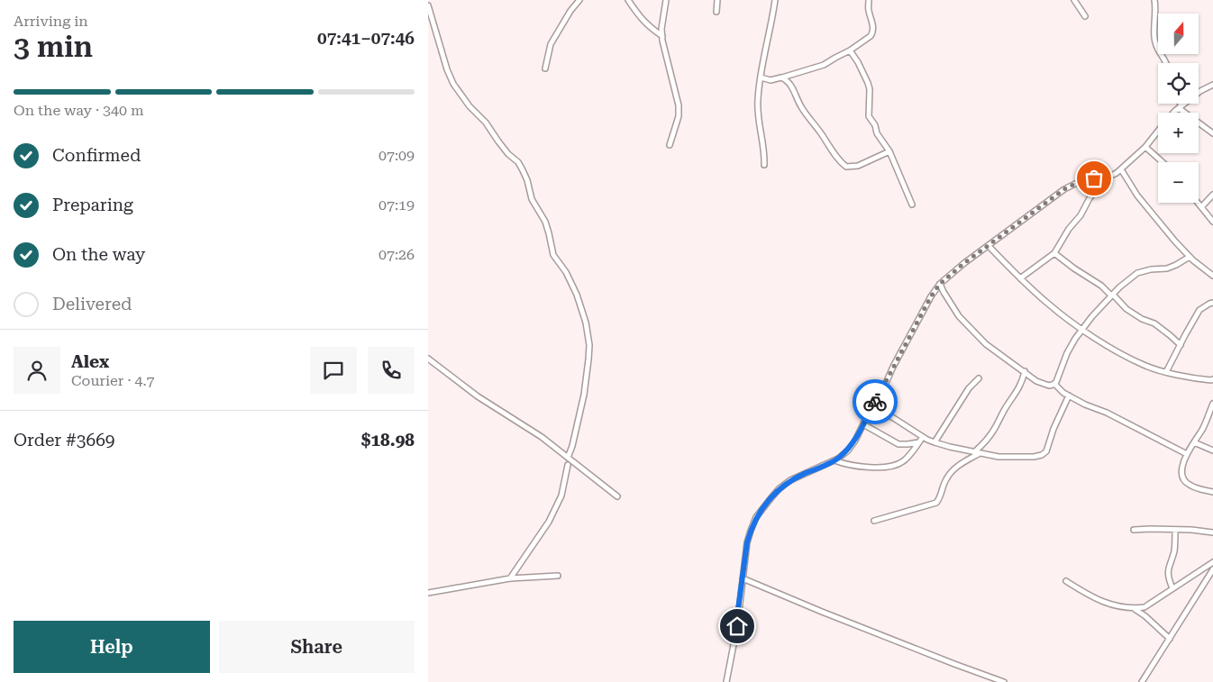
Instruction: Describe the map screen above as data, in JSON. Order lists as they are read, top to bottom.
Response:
{
  "north": "top",
  "page": {
    "heading": ["3 min", "Arriving in", "07:41–07:46"],
    "panel": [
      "Alex",
      "Courier · 4.7",
      "Order #3669",
      "$18.98"
    ],
    "map_buttons": ["+", "−"],
    "bar": "On the way · 340 m",
    "list": [
      ["Confirmed", "07:09"],
      ["Preparing", "07:19"],
      ["On the way", "07:26"],
      "Delivered"
    ],
    "buttons": ["Help", "Share"]
  }
}
